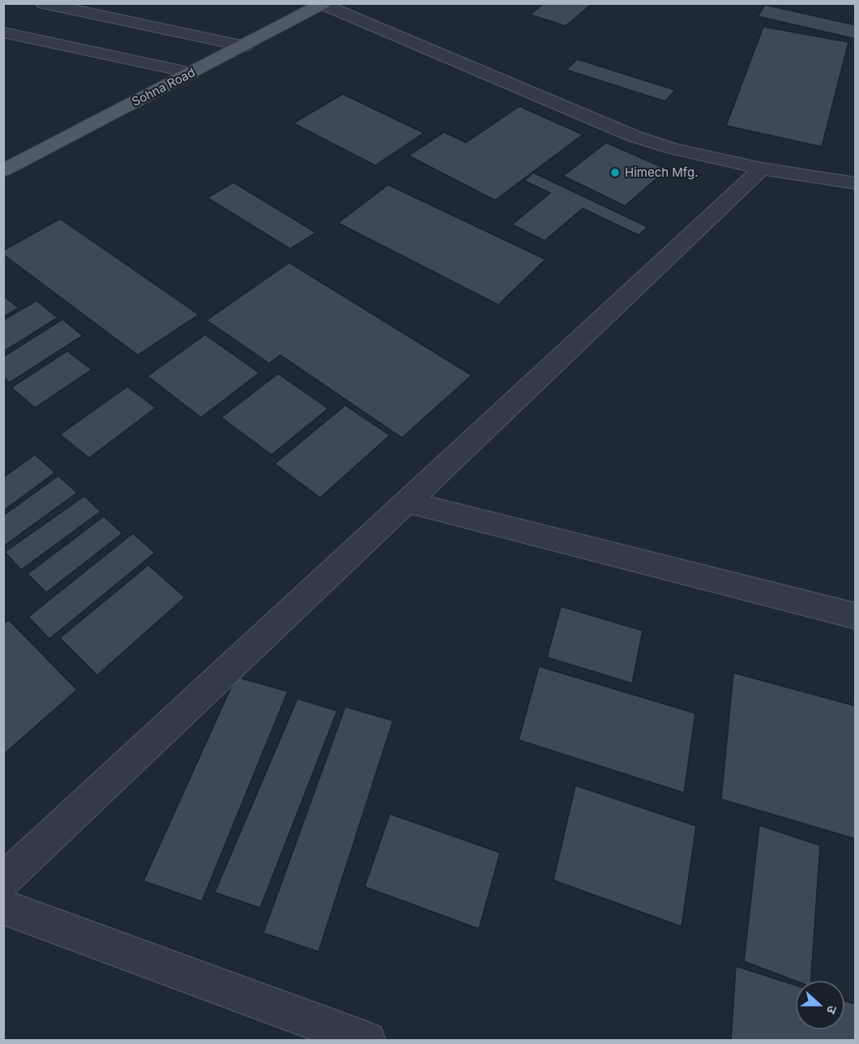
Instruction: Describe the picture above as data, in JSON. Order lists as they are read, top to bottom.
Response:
{
  "streets": {
    "main road": ["Sohna Road"]
  },
  "places": ["Himech Mfg."],
  "north": "right"
}
